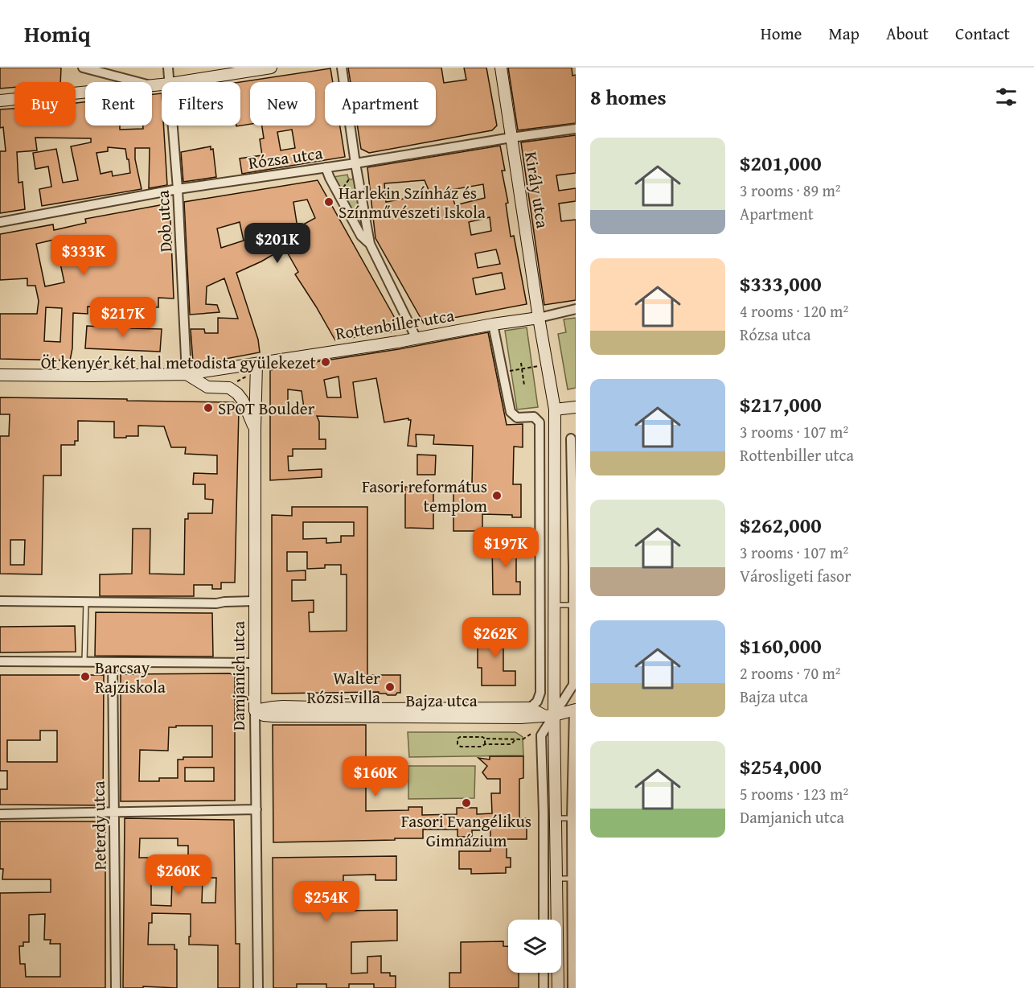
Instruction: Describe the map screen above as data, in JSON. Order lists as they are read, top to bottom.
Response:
{
  "streets": {
    "street": [
      "Rózsa utca",
      "Király utca",
      "Dob utca",
      "Rottenbiller utca",
      "Damjanich utca",
      "Bajza utca",
      "Peterdy utca"
    ]
  },
  "crossings": [
    ["Rózsa utca", "Király utca"],
    ["Rózsa utca", "Dob utca"],
    ["Király utca", "Rottenbiller utca"],
    ["Király utca", "Bajza utca"],
    ["Dob utca", "Rottenbiller utca"],
    ["Rottenbiller utca", "Damjanich utca"],
    ["Damjanich utca", "Bajza utca"]
  ],
  "places": [
    "Harlekin Színház és Színművészeti Iskola",
    "Öt kenyér két hal metodista gyülekezet",
    "SPOT Boulder",
    "Fasori református templom",
    "Barcsay Rajziskola",
    "Walter Rózsi-villa",
    "Fasori Evangélikus Gimnázium"
  ],
  "page": {
    "header": "Homiq",
    "nav": [
      "Home",
      "Map",
      "About",
      "Contact"
    ],
    "heading": "8 homes",
    "chip": [
      "Buy",
      "Rent",
      "Filters",
      "New",
      "Apartment"
    ],
    "list": [
      {
        "name": "$201,000",
        "note": "3 rooms · 89 m² · Apartment"
      },
      {
        "name": "$333,000",
        "note": "4 rooms · 120 m² · Rózsa utca"
      },
      {
        "name": "$217,000",
        "note": "3 rooms · 107 m² · Rottenbiller utca"
      },
      {
        "name": "$262,000",
        "note": "3 rooms · 107 m² · Városligeti fasor"
      },
      {
        "name": "$160,000",
        "note": "2 rooms · 70 m² · Bajza utca"
      },
      {
        "name": "$254,000",
        "note": "5 rooms · 123 m² · Damjanich utca"
      }
    ],
    "price": [
      "$201K",
      "$333K",
      "$217K",
      "$197K",
      "$262K",
      "$160K",
      "$260K",
      "$254K"
    ]
  }
}
